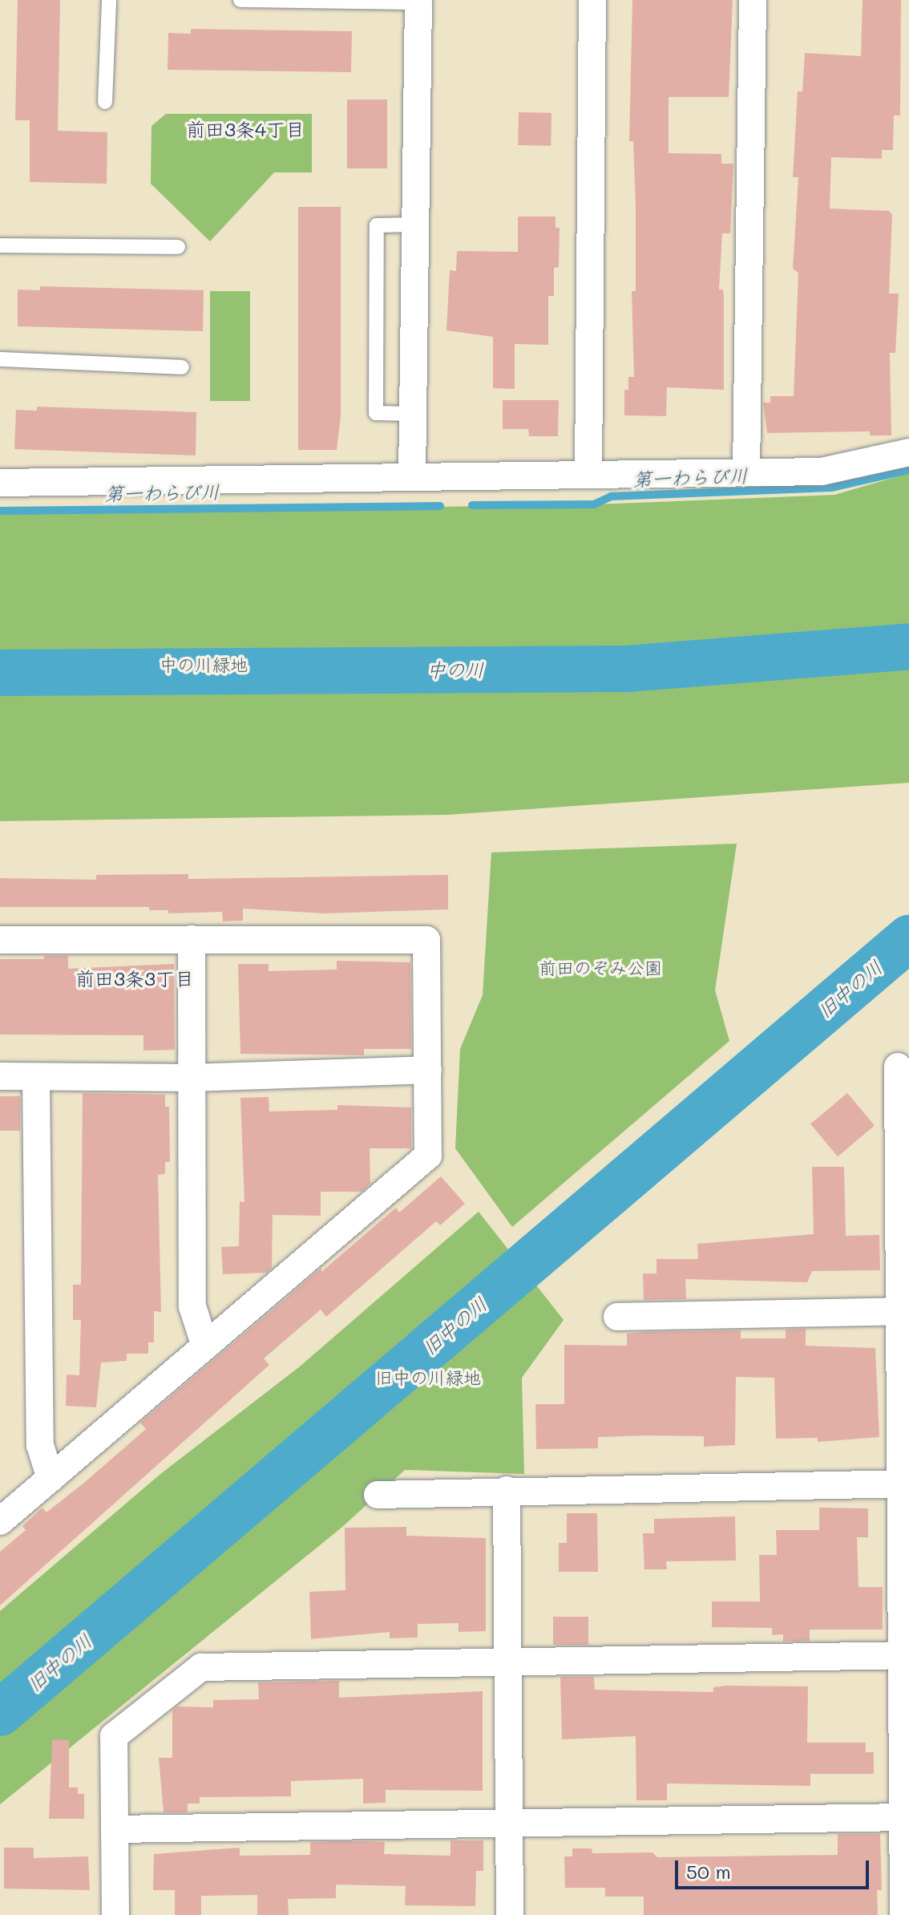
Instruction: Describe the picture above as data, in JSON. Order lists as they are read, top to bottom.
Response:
{
  "districts": ["前田3条4丁目", "前田3条3丁目"],
  "water": ["第一わらび川", "中の川", "旧中の川"],
  "parks": ["中の川緑地", "前田のぞみ公園", "旧中の川緑地"],
  "scale_bar": "50 m"
}
